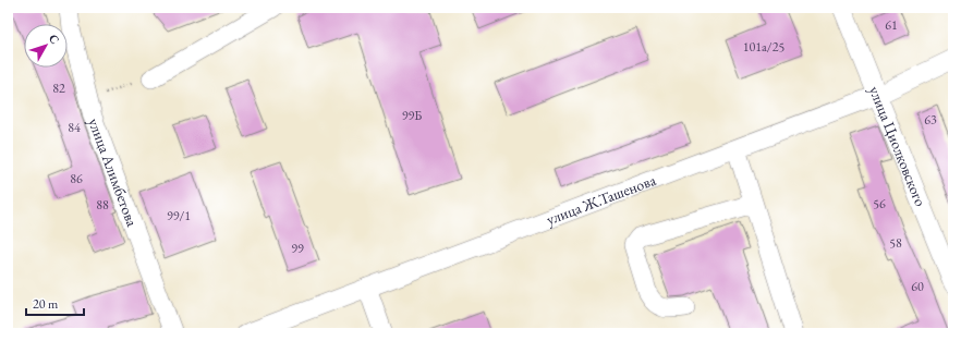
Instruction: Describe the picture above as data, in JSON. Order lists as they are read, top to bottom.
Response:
{
  "streets": {
    "street": ["улица Циолковского", "улица Алимбетова", "улица Ж.Ташенова"]
  },
  "crossings": [
    ["улица Циолковского", "улица Ж.Ташенова"]
  ],
  "house_numbers": [
    "61",
    "101а/25",
    "82",
    "99Б",
    "63",
    "84",
    "86",
    "56",
    "88",
    "99/1",
    "58",
    "99",
    "60"
  ],
  "scale_bar": "20 m",
  "north": "top right"
}
